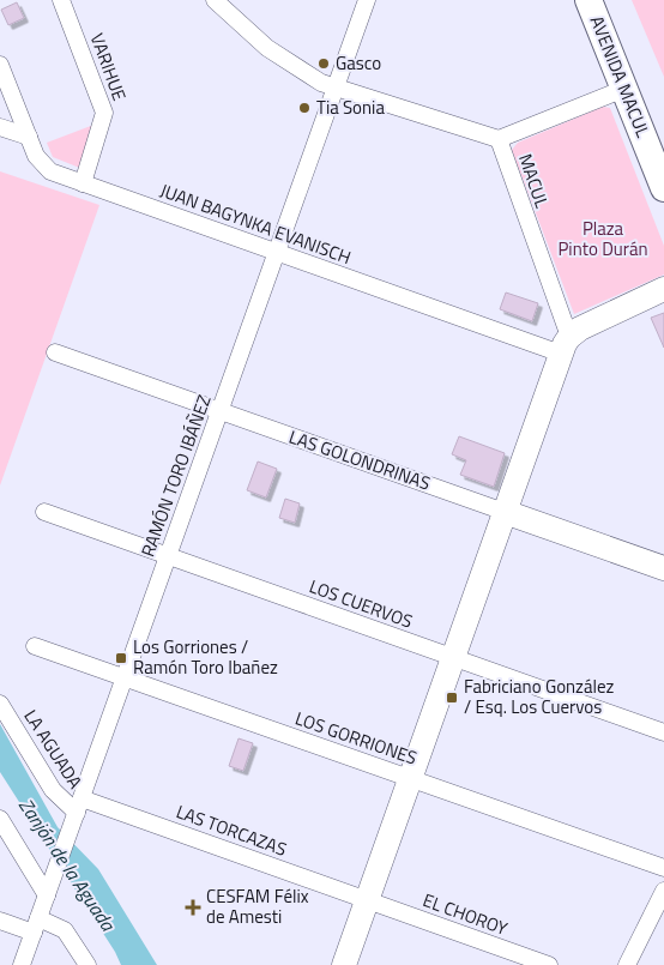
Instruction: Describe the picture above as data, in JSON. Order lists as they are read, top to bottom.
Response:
{
  "streets": {
    "main road": ["AVENIDA MACUL"],
    "street": [
      "VARIHUE",
      "MACUL",
      "JUAN BAGYNKA EVANISCH",
      "LAS GOLONDRINAS",
      "RAMÓN TORO IBÁÑEZ",
      "LOS CUERVOS",
      "LOS GORRIONES",
      "LA AGUADA",
      "LAS TORCAZAS",
      "EL CHOROY"
    ]
  },
  "crossings": [
    ["VARIHUE", "JUAN BAGYNKA EVANISCH"],
    ["MACUL", "JUAN BAGYNKA EVANISCH"],
    ["JUAN BAGYNKA EVANISCH", "RAMÓN TORO IBÁÑEZ"],
    ["LAS GOLONDRINAS", "RAMÓN TORO IBÁÑEZ"],
    ["RAMÓN TORO IBÁÑEZ", "LOS CUERVOS"],
    ["RAMÓN TORO IBÁÑEZ", "LOS GORRIONES"],
    ["RAMÓN TORO IBÁÑEZ", "LA AGUADA"],
    ["RAMÓN TORO IBÁÑEZ", "LAS TORCAZAS"],
    ["LA AGUADA", "LAS TORCAZAS"],
    ["LAS TORCAZAS", "EL CHOROY"]
  ],
  "water": ["Zanjón de la Aguada"],
  "parks": ["Plaza Pinto Durán"],
  "places": {
    "other": ["Gasco", "Tia Sonia"],
    "transit": ["Los Gorriones / Ramón Toro Ibañez", "Fabriciano González / Esq. Los Cuervos"],
    "health": ["CESFAM Félix de Amesti"]
  }
}
